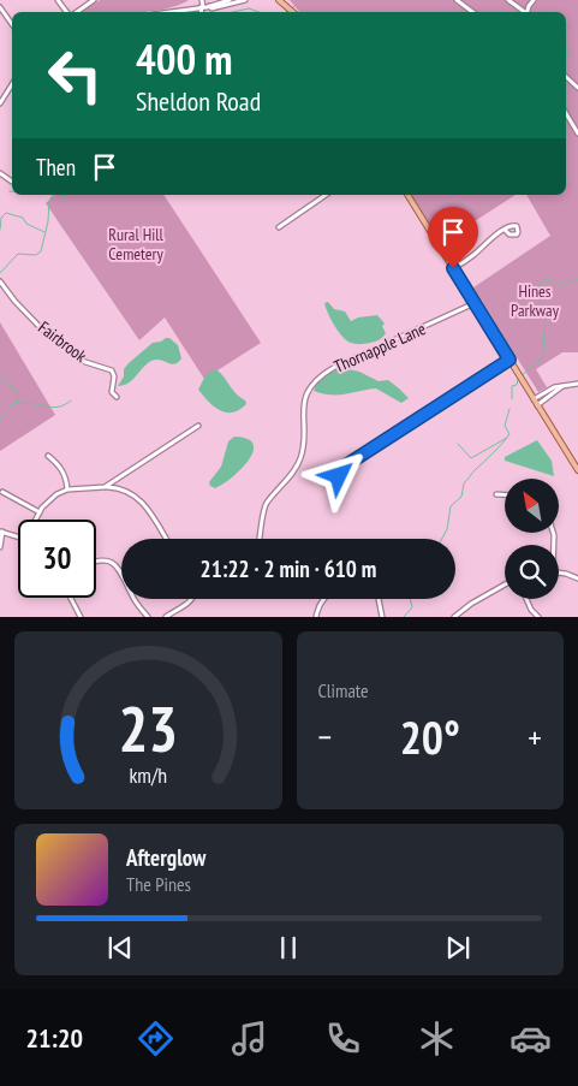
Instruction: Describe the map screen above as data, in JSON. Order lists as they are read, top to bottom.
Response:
{
  "streets": {
    "street": ["Fairbrook", "Thornapple Lane"]
  },
  "parks": ["Rural Hill Cemetery", "Hines Parkway"],
  "north": "top left",
  "page": {
    "turn": ["400 m", "Sheldon Road"],
    "then": "Then",
    "limit": "30",
    "trip": "21:22 · 2 min · 610 m",
    "tile": "Climate",
    "heat": ["−", "20°", "+"],
    "song": ["Afterglow", "The Pines"],
    "tabs": "21:20",
    "gauge": ["23", "km/h"]
  }
}
